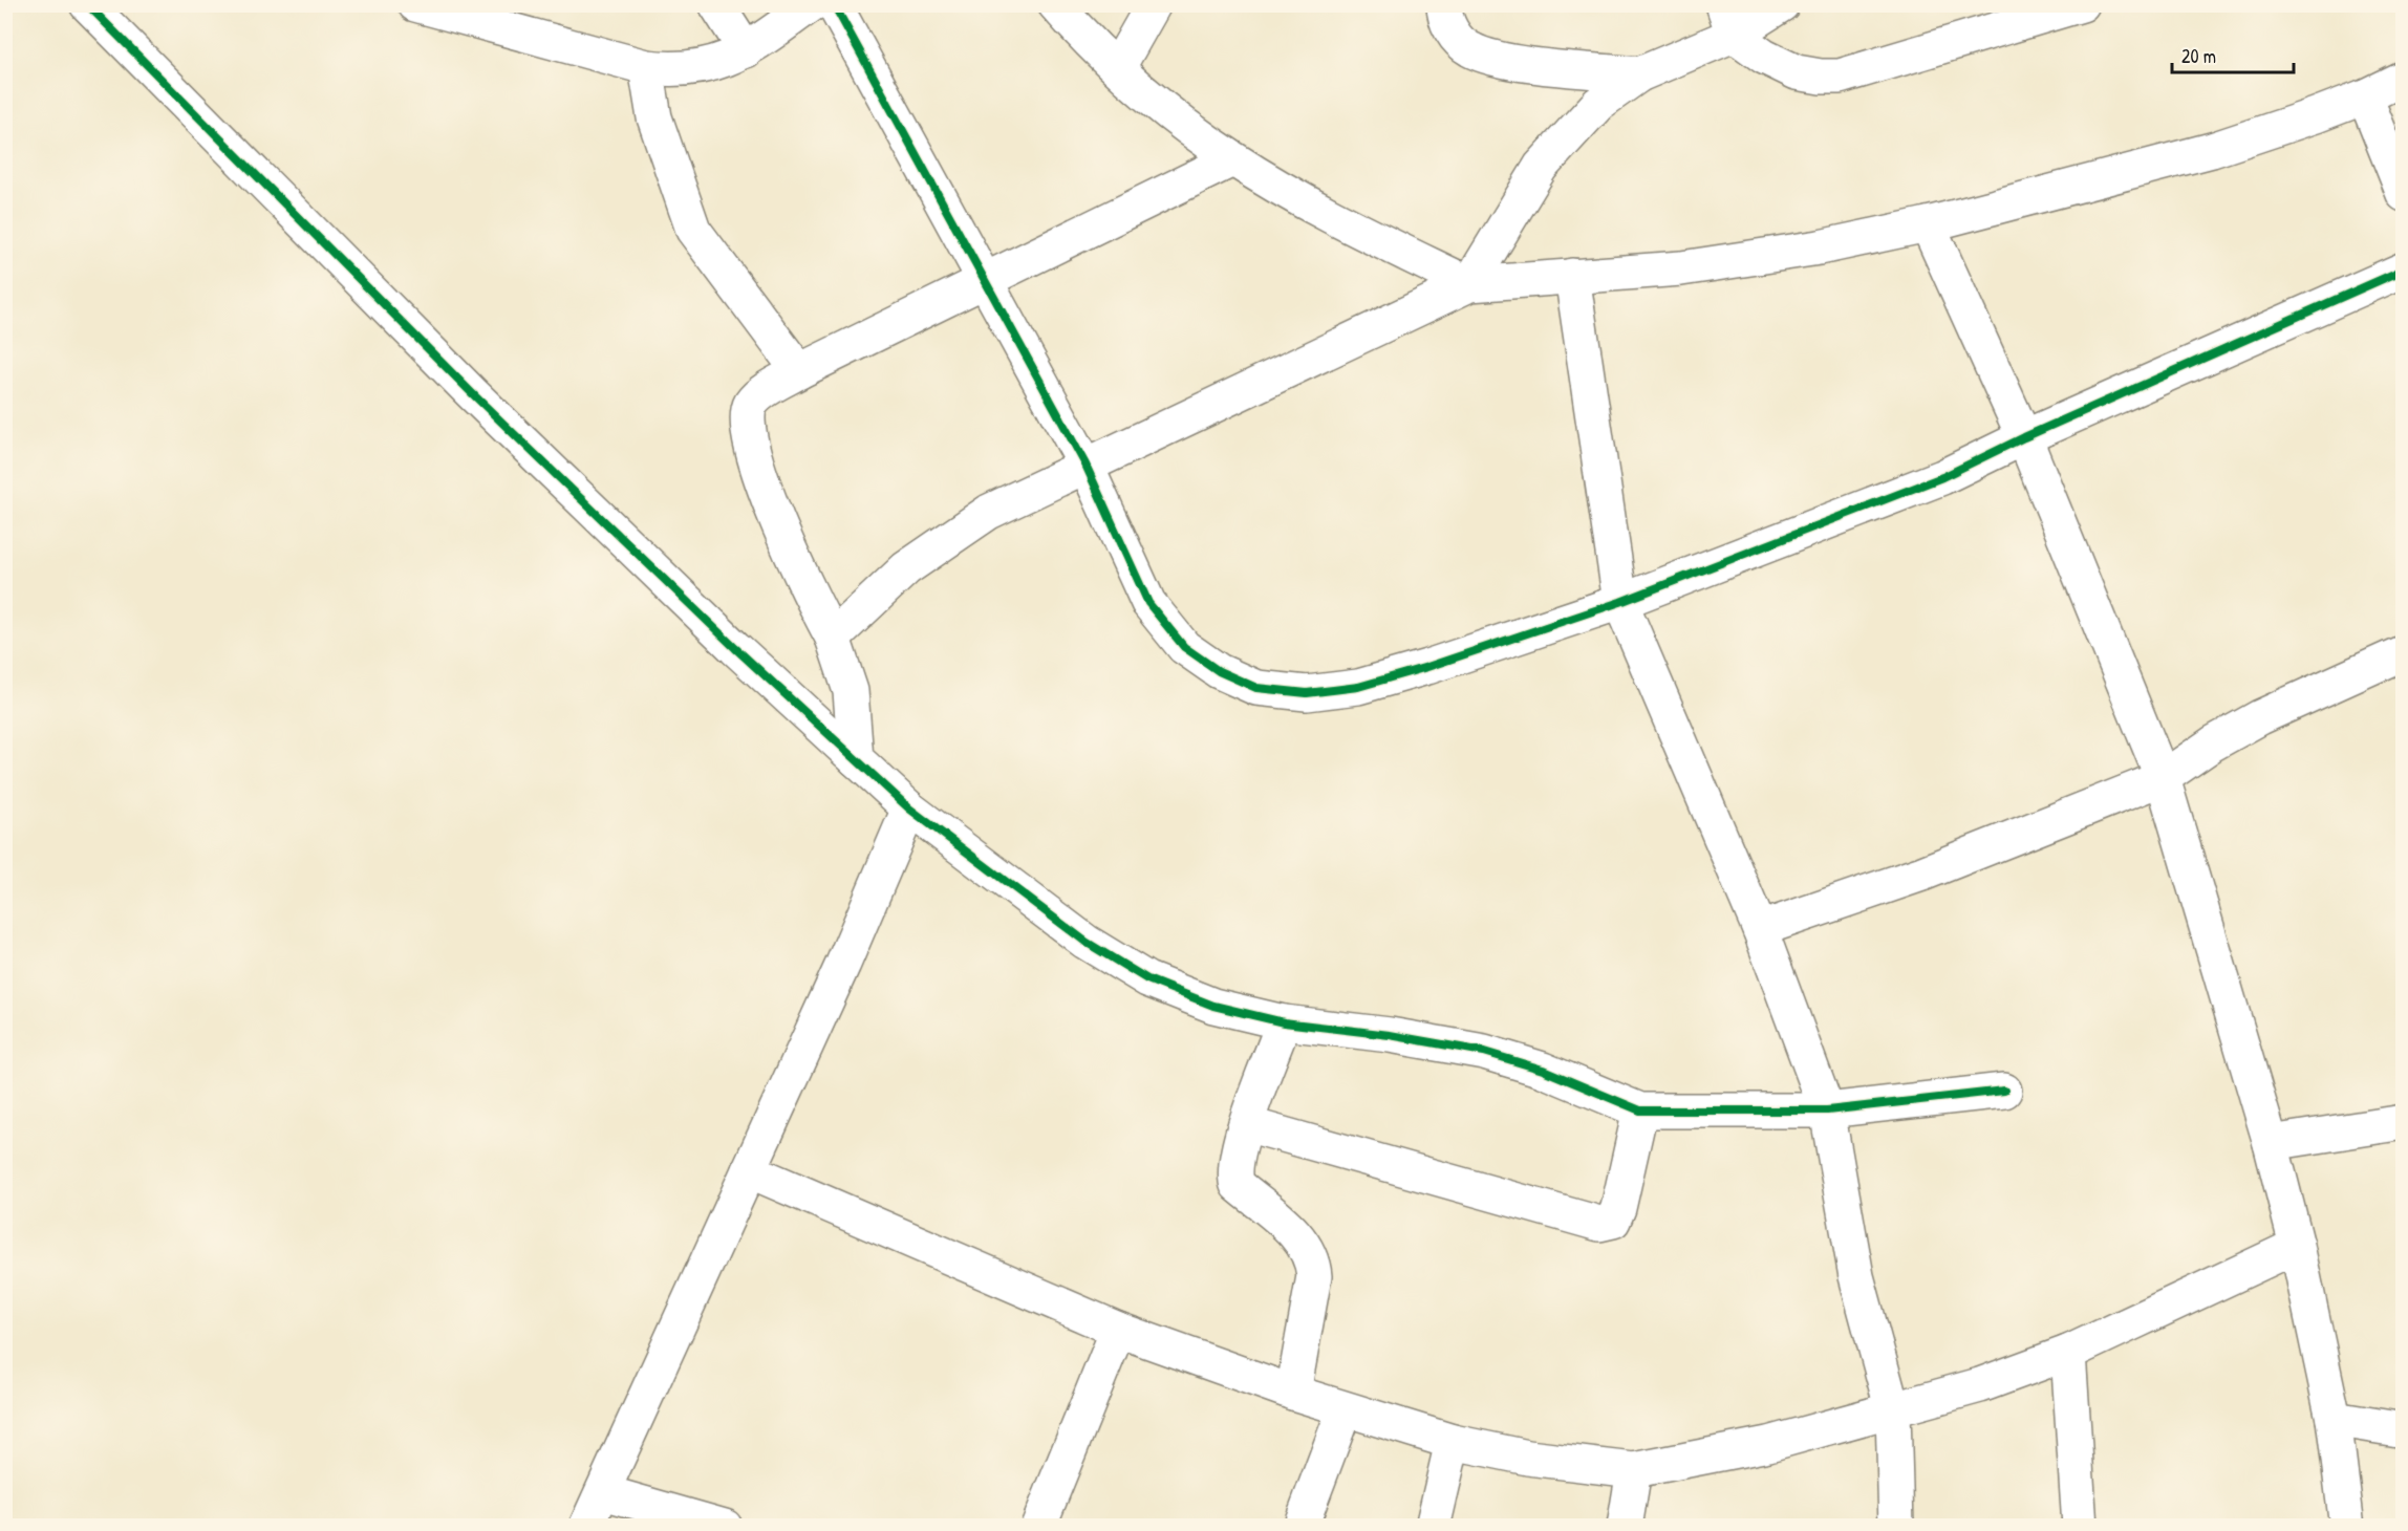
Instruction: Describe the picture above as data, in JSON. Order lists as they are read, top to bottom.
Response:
{
  "scale_bar": "20 m"
}
